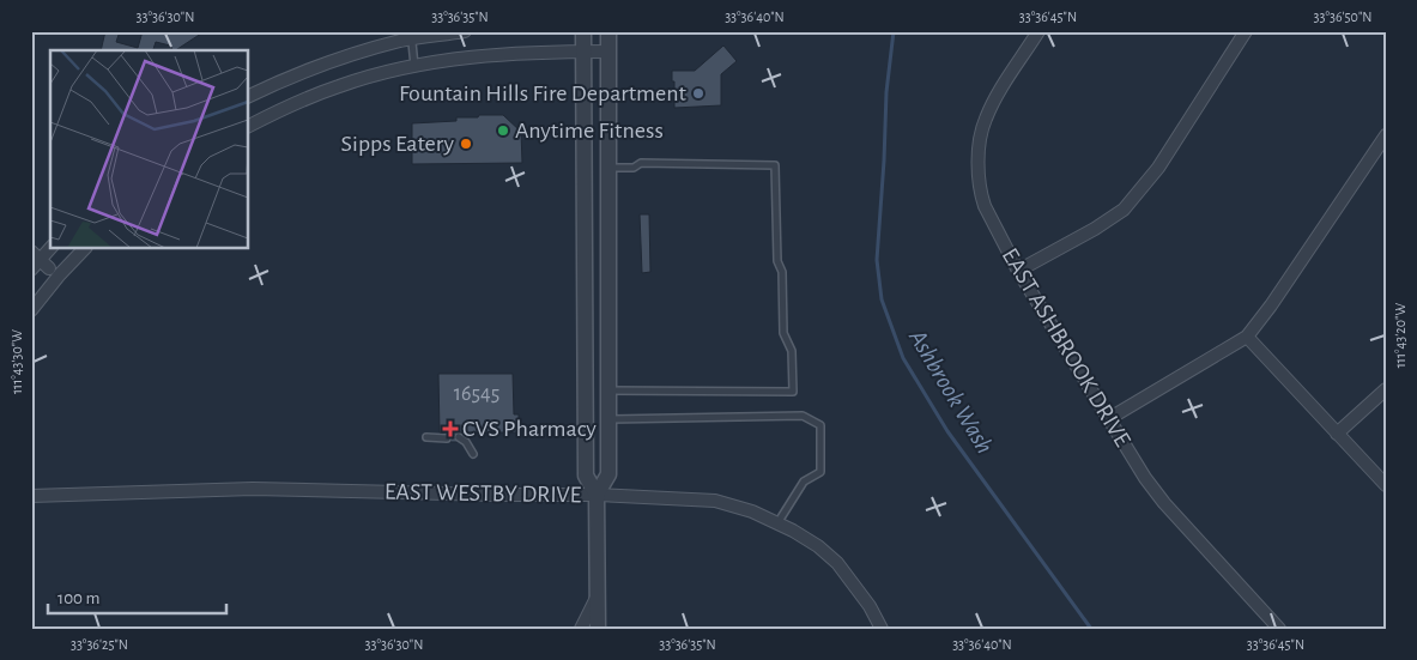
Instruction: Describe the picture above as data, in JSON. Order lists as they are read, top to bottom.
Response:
{
  "streets": {
    "street": ["EAST ASHBROOK DRIVE", "EAST WESTBY DRIVE"]
  },
  "water": ["Ashbrook Wash"],
  "places": {
    "other": ["Fountain Hills Fire Department", "Anytime Fitness", "Sipps Eatery"],
    "health": ["CVS Pharmacy"]
  },
  "house_numbers": ["16545"],
  "scale_bar": "100 m",
  "coordinates": [
    "33°36'30\"N",
    "33°36'35\"N",
    "33°36'40\"N",
    "33°36'45\"N",
    "33°36'50\"N",
    "111°43'20\"W",
    "111°43'30\"W",
    "33°36'25\"N"
  ]
}
